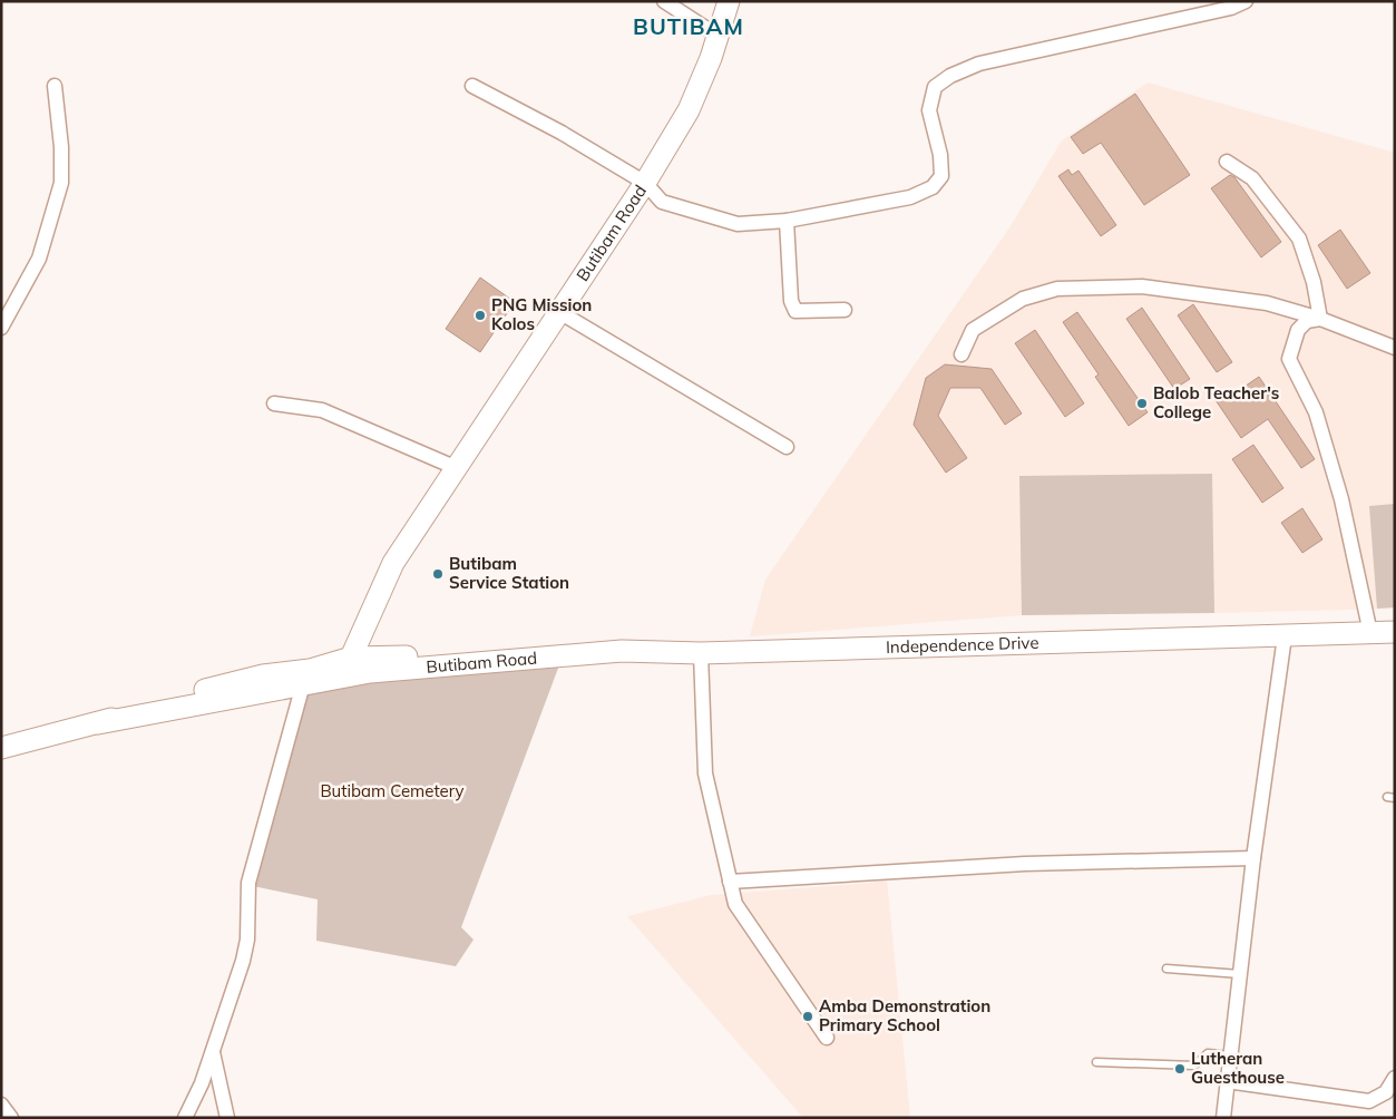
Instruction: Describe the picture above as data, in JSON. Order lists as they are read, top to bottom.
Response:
{
  "streets": {
    "main road": ["Butibam Road", "Independence Drive"]
  },
  "crossings": [
    ["Butibam Road", "Independence Drive"]
  ],
  "districts": ["BUTIBAM"],
  "parks": ["Butibam Cemetery"],
  "places": [
    "PNG Mission Kolos",
    "Balob Teacher's College",
    "Butibam Service Station",
    "Amba Demonstration Primary School",
    "Lutheran Guesthouse"
  ]
}
